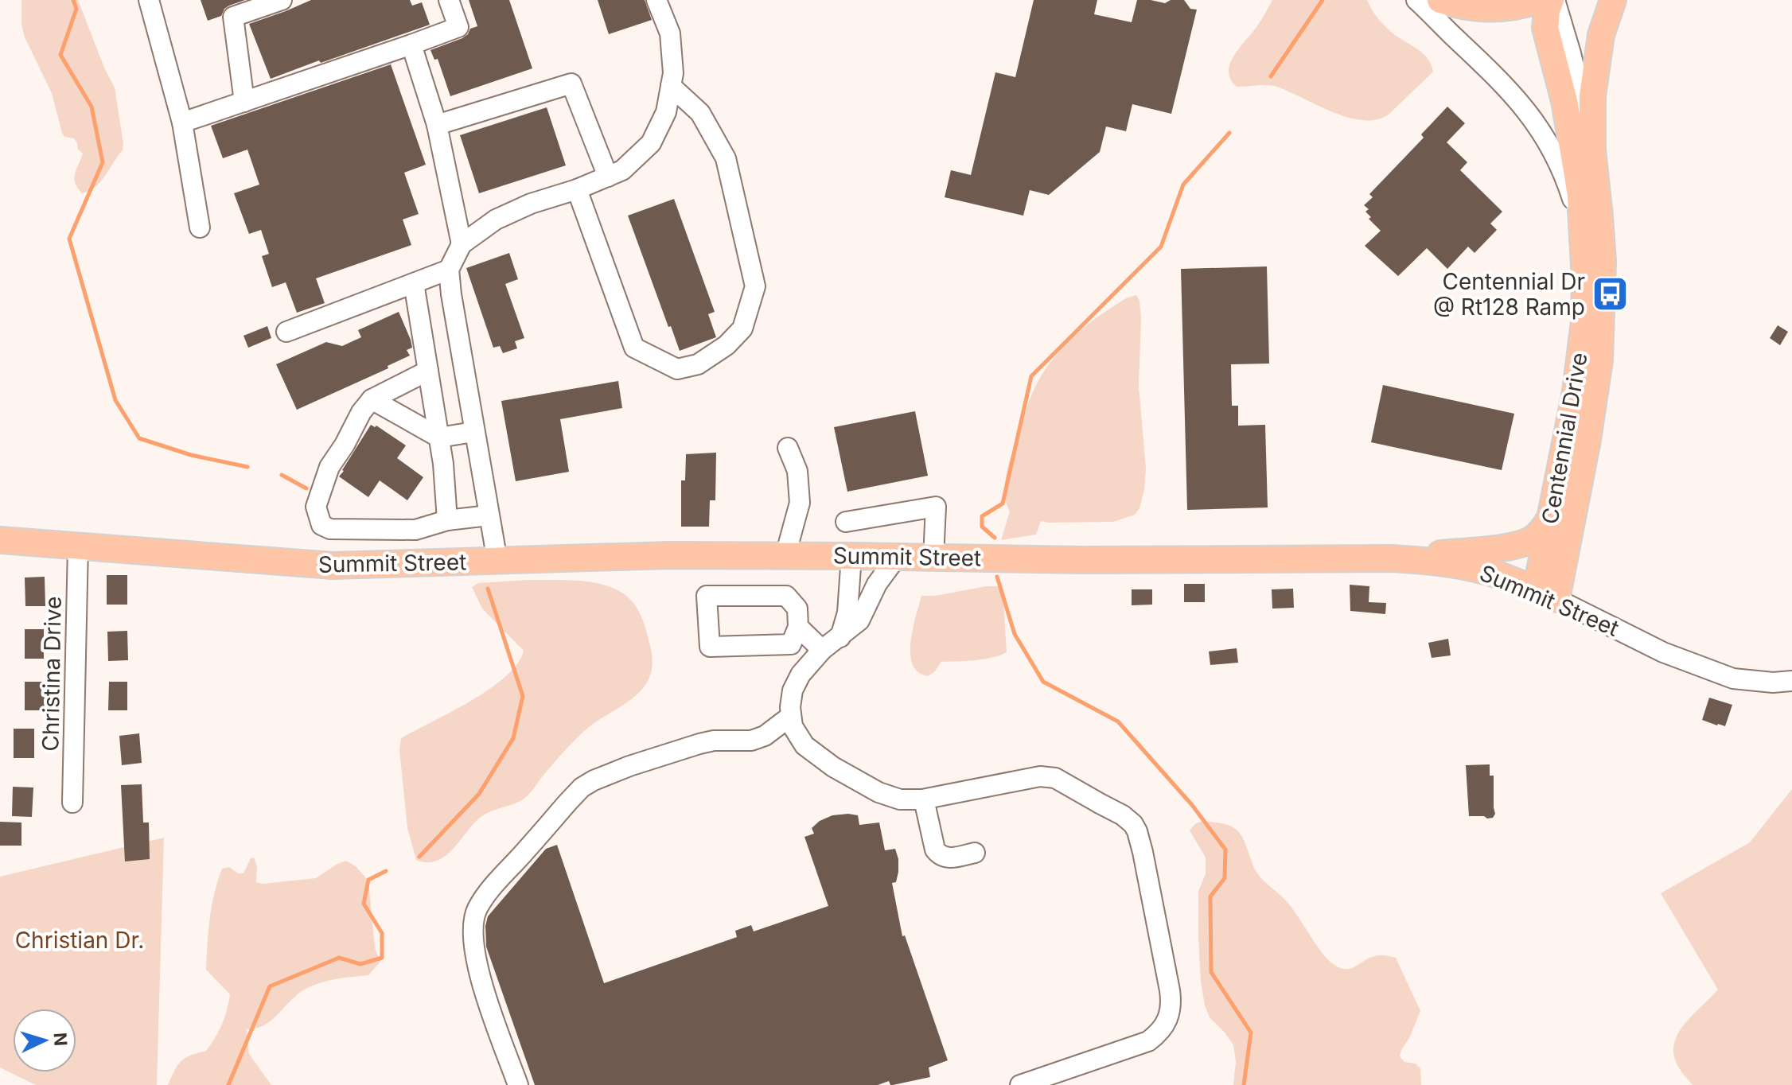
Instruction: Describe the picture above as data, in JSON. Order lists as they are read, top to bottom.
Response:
{
  "streets": {
    "main road": ["Centennial Drive", "Summit Street"],
    "street": ["Christina Drive"]
  },
  "crossings": [
    ["Centennial Drive", "Summit Street"],
    ["Summit Street", "Christina Drive"]
  ],
  "parks": ["Christian Dr."],
  "places": {
    "bus stop": ["Centennial Dr @ Rt128 Ramp"]
  },
  "north": "right"
}
